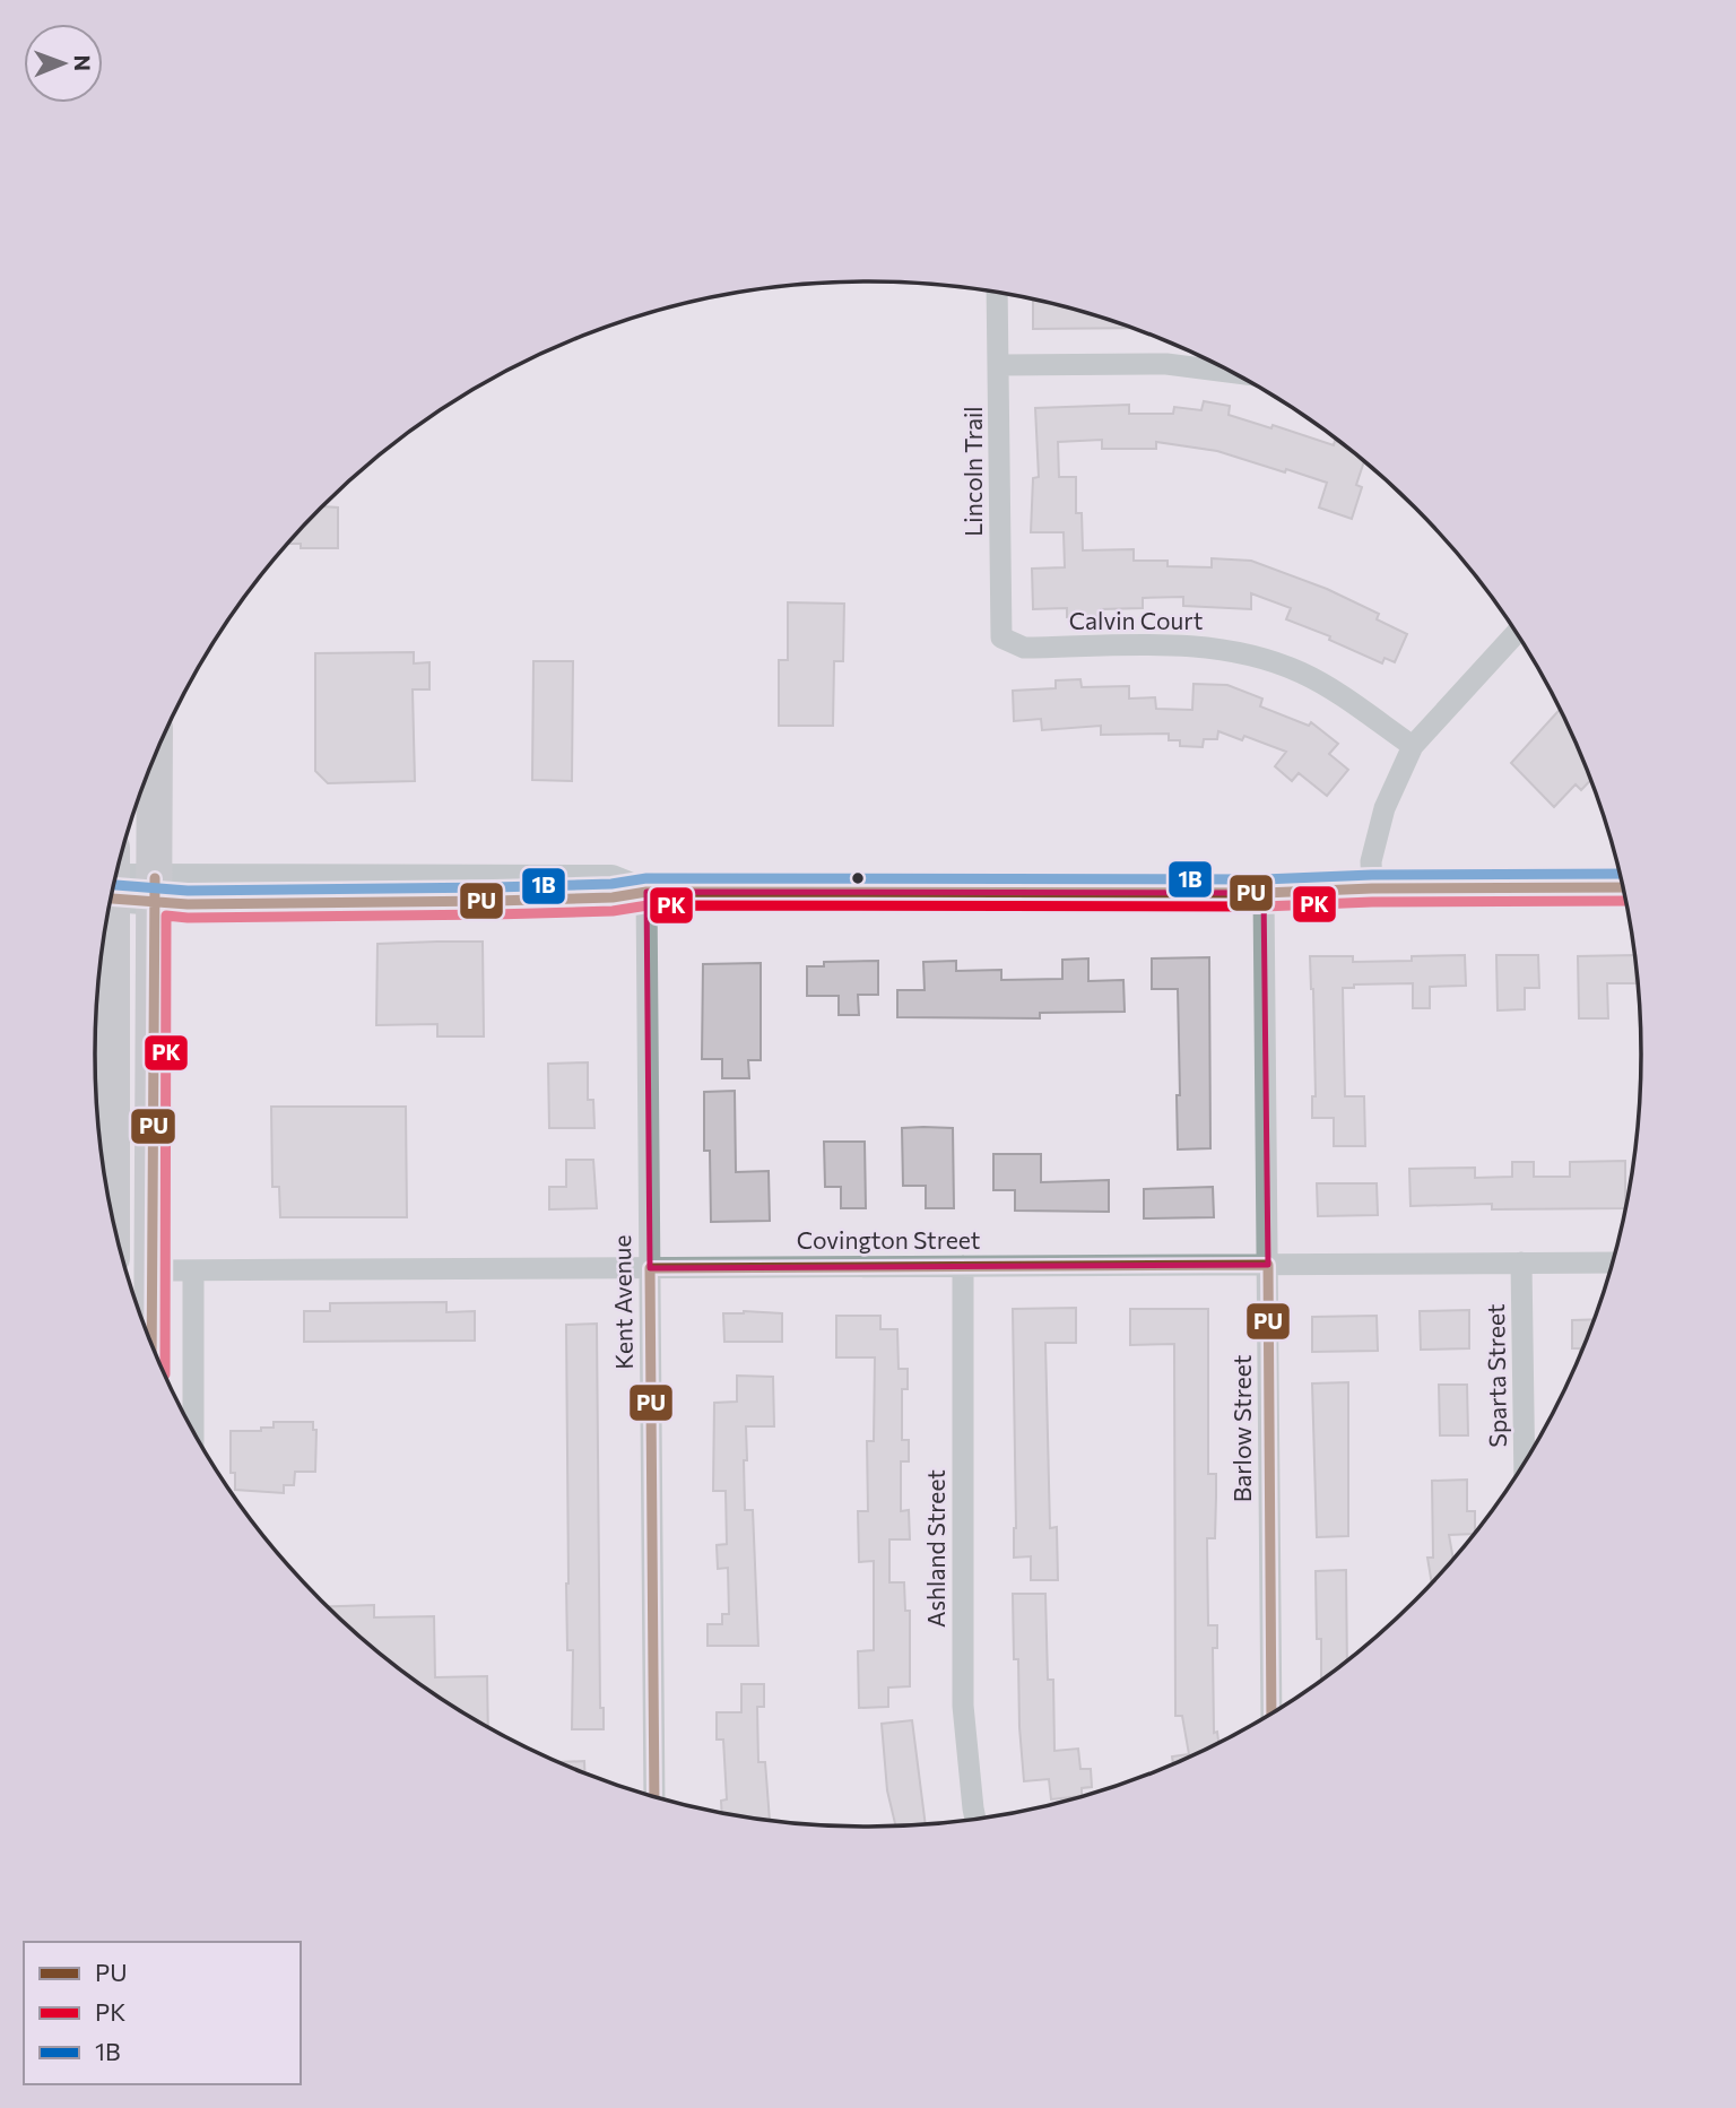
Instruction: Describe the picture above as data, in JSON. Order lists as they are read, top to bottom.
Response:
{
  "streets": {
    "street": [
      "Lincoln Trail",
      "Calvin Court",
      "Covington Street",
      "Kent Avenue",
      "Sparta Street",
      "Barlow Street",
      "Ashland Street"
    ]
  },
  "crossings": [
    ["Lincoln Trail", "Calvin Court"],
    ["Covington Street", "Kent Avenue"],
    ["Covington Street", "Sparta Street"],
    ["Covington Street", "Barlow Street"],
    ["Covington Street", "Ashland Street"]
  ],
  "lines": ["transit line 1B", "transit line PU", "transit line PK"],
  "legend": ["PU", "PK", "1B"],
  "north": "right"
}
